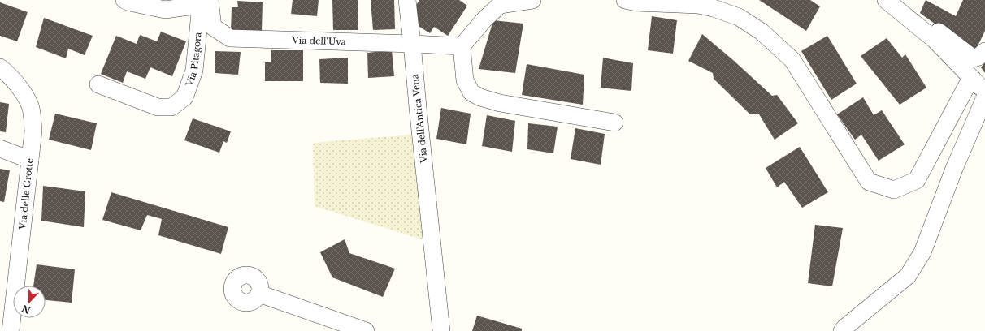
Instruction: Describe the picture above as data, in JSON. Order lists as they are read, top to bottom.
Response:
{
  "streets": {
    "street": [
      "Via dell'Uva",
      "Via Pitagora",
      "Via dell'Antica Vena",
      "Via delle Grotte"
    ]
  },
  "crossings": [
    ["Via dell'Uva", "Via Pitagora"],
    ["Via dell'Uva", "Via dell'Antica Vena"]
  ],
  "north": "bottom"
}
